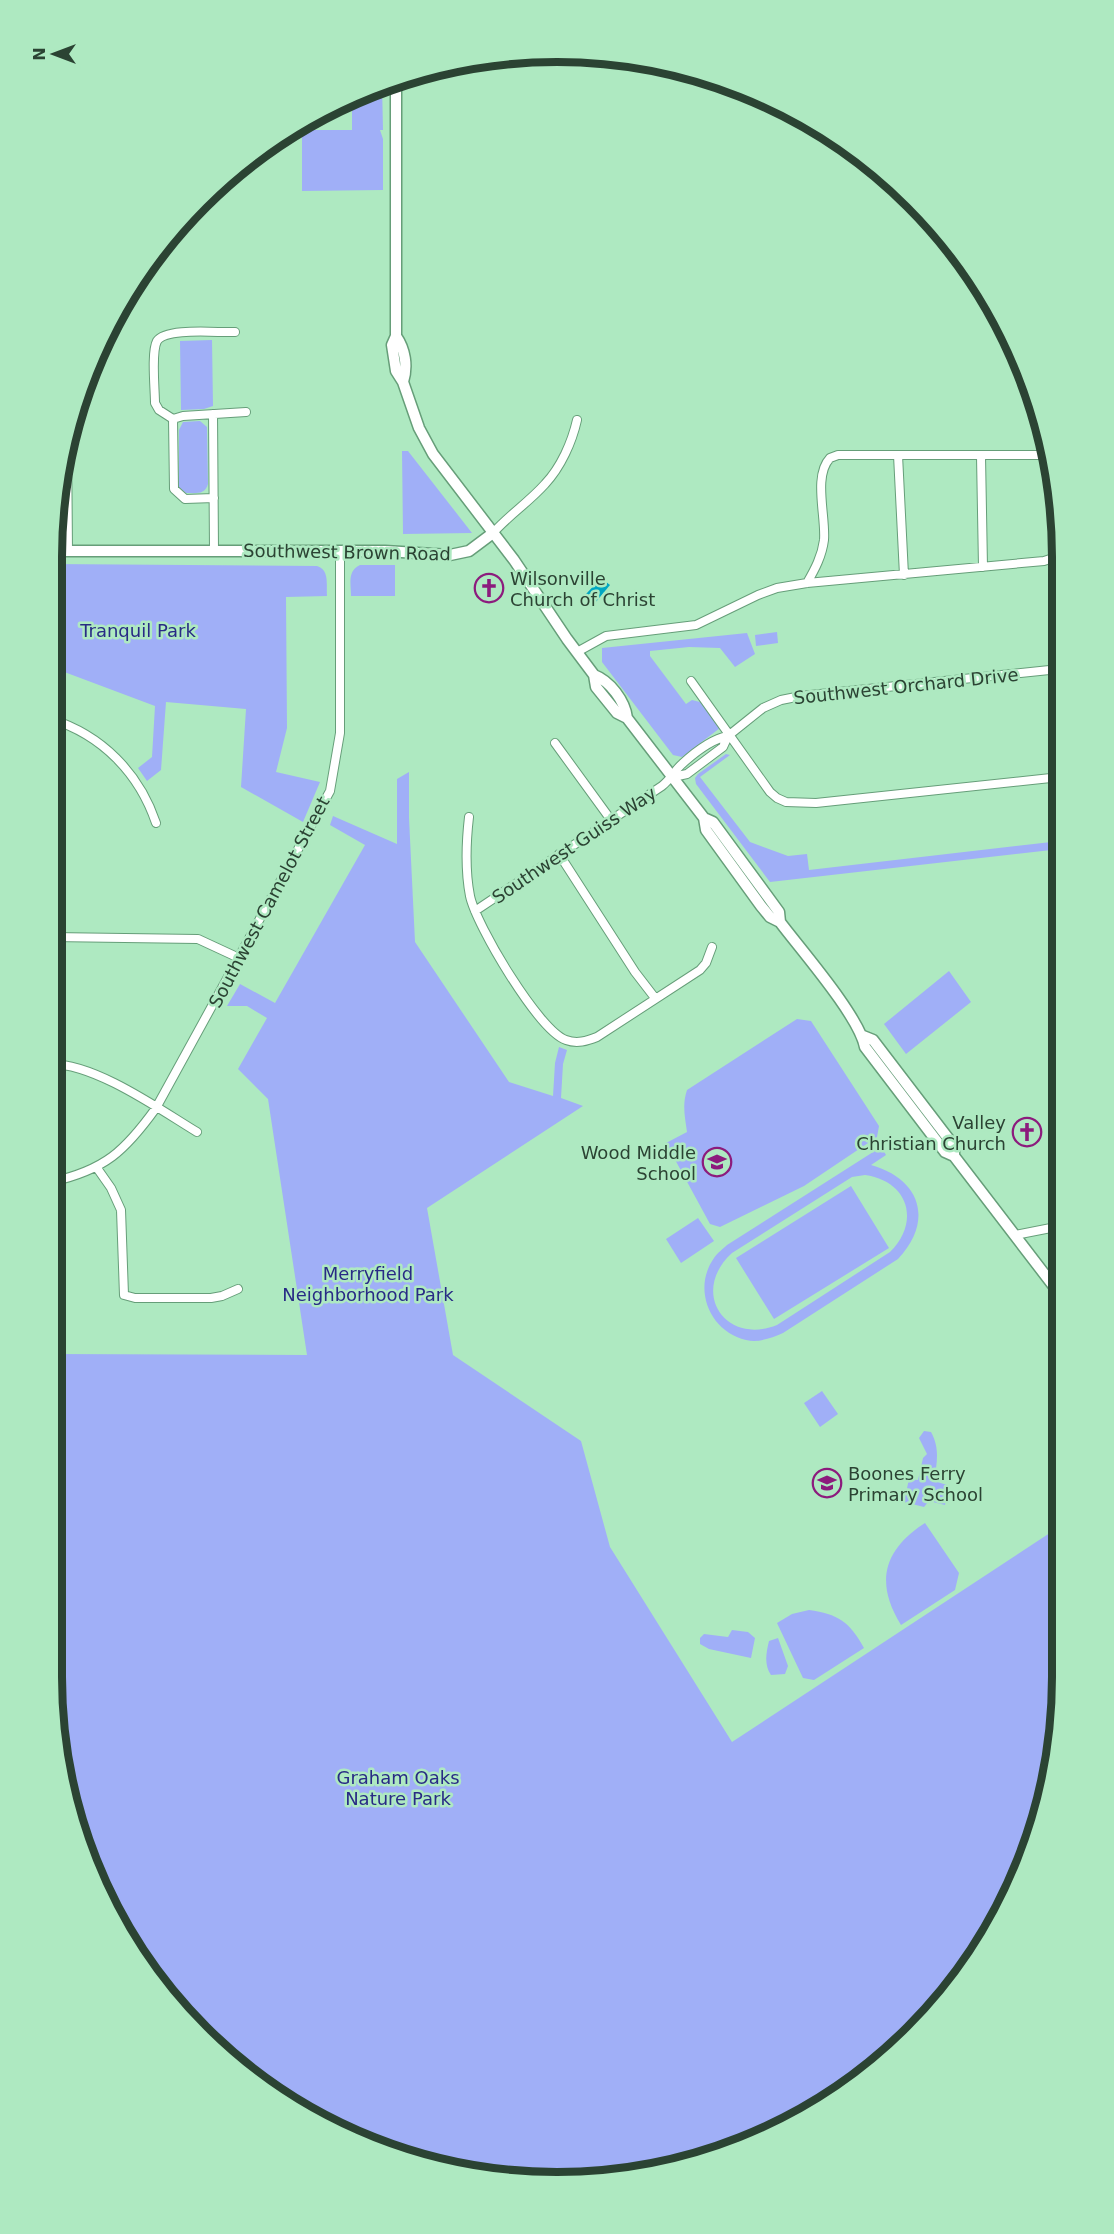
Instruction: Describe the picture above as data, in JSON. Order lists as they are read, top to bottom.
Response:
{
  "streets": {
    "main road": ["Southwest Brown Road"],
    "street": ["Southwest Orchard Drive", "Southwest Guiss Way", "Southwest Camelot Street"]
  },
  "crossings": [
    ["Southwest Brown Road", "Southwest Camelot Street"],
    ["Southwest Orchard Drive", "Southwest Guiss Way"]
  ],
  "parks": ["Tranquil Park", "Merryfield Neighborhood Park", "Graham Oaks Nature Park"],
  "places": {
    "church": ["Wilsonville Church of Christ", "Valley Christian Church"],
    "school or university": ["Wood Middle School", "Boones Ferry Primary School"]
  },
  "north": "left"
}
